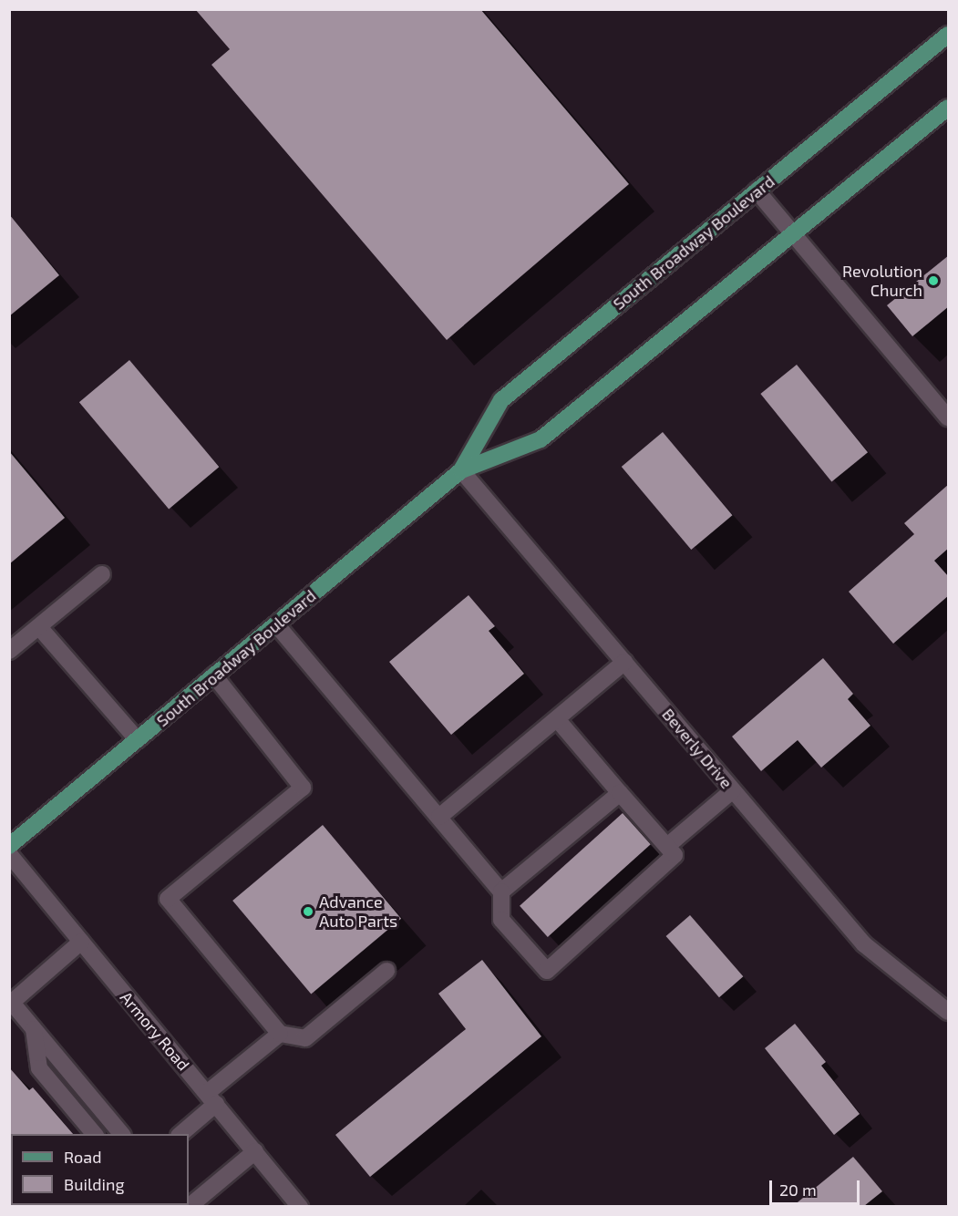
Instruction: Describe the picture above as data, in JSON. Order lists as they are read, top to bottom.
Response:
{
  "streets": {
    "main road": ["South Broadway Boulevard"],
    "street": ["Beverly Drive", "Armory Road"]
  },
  "crossings": [
    ["South Broadway Boulevard", "Beverly Drive"]
  ],
  "places": ["Revolution Church", "Advance Auto Parts"],
  "legend": ["Road", "Building"],
  "scale_bar": "20 m"
}
